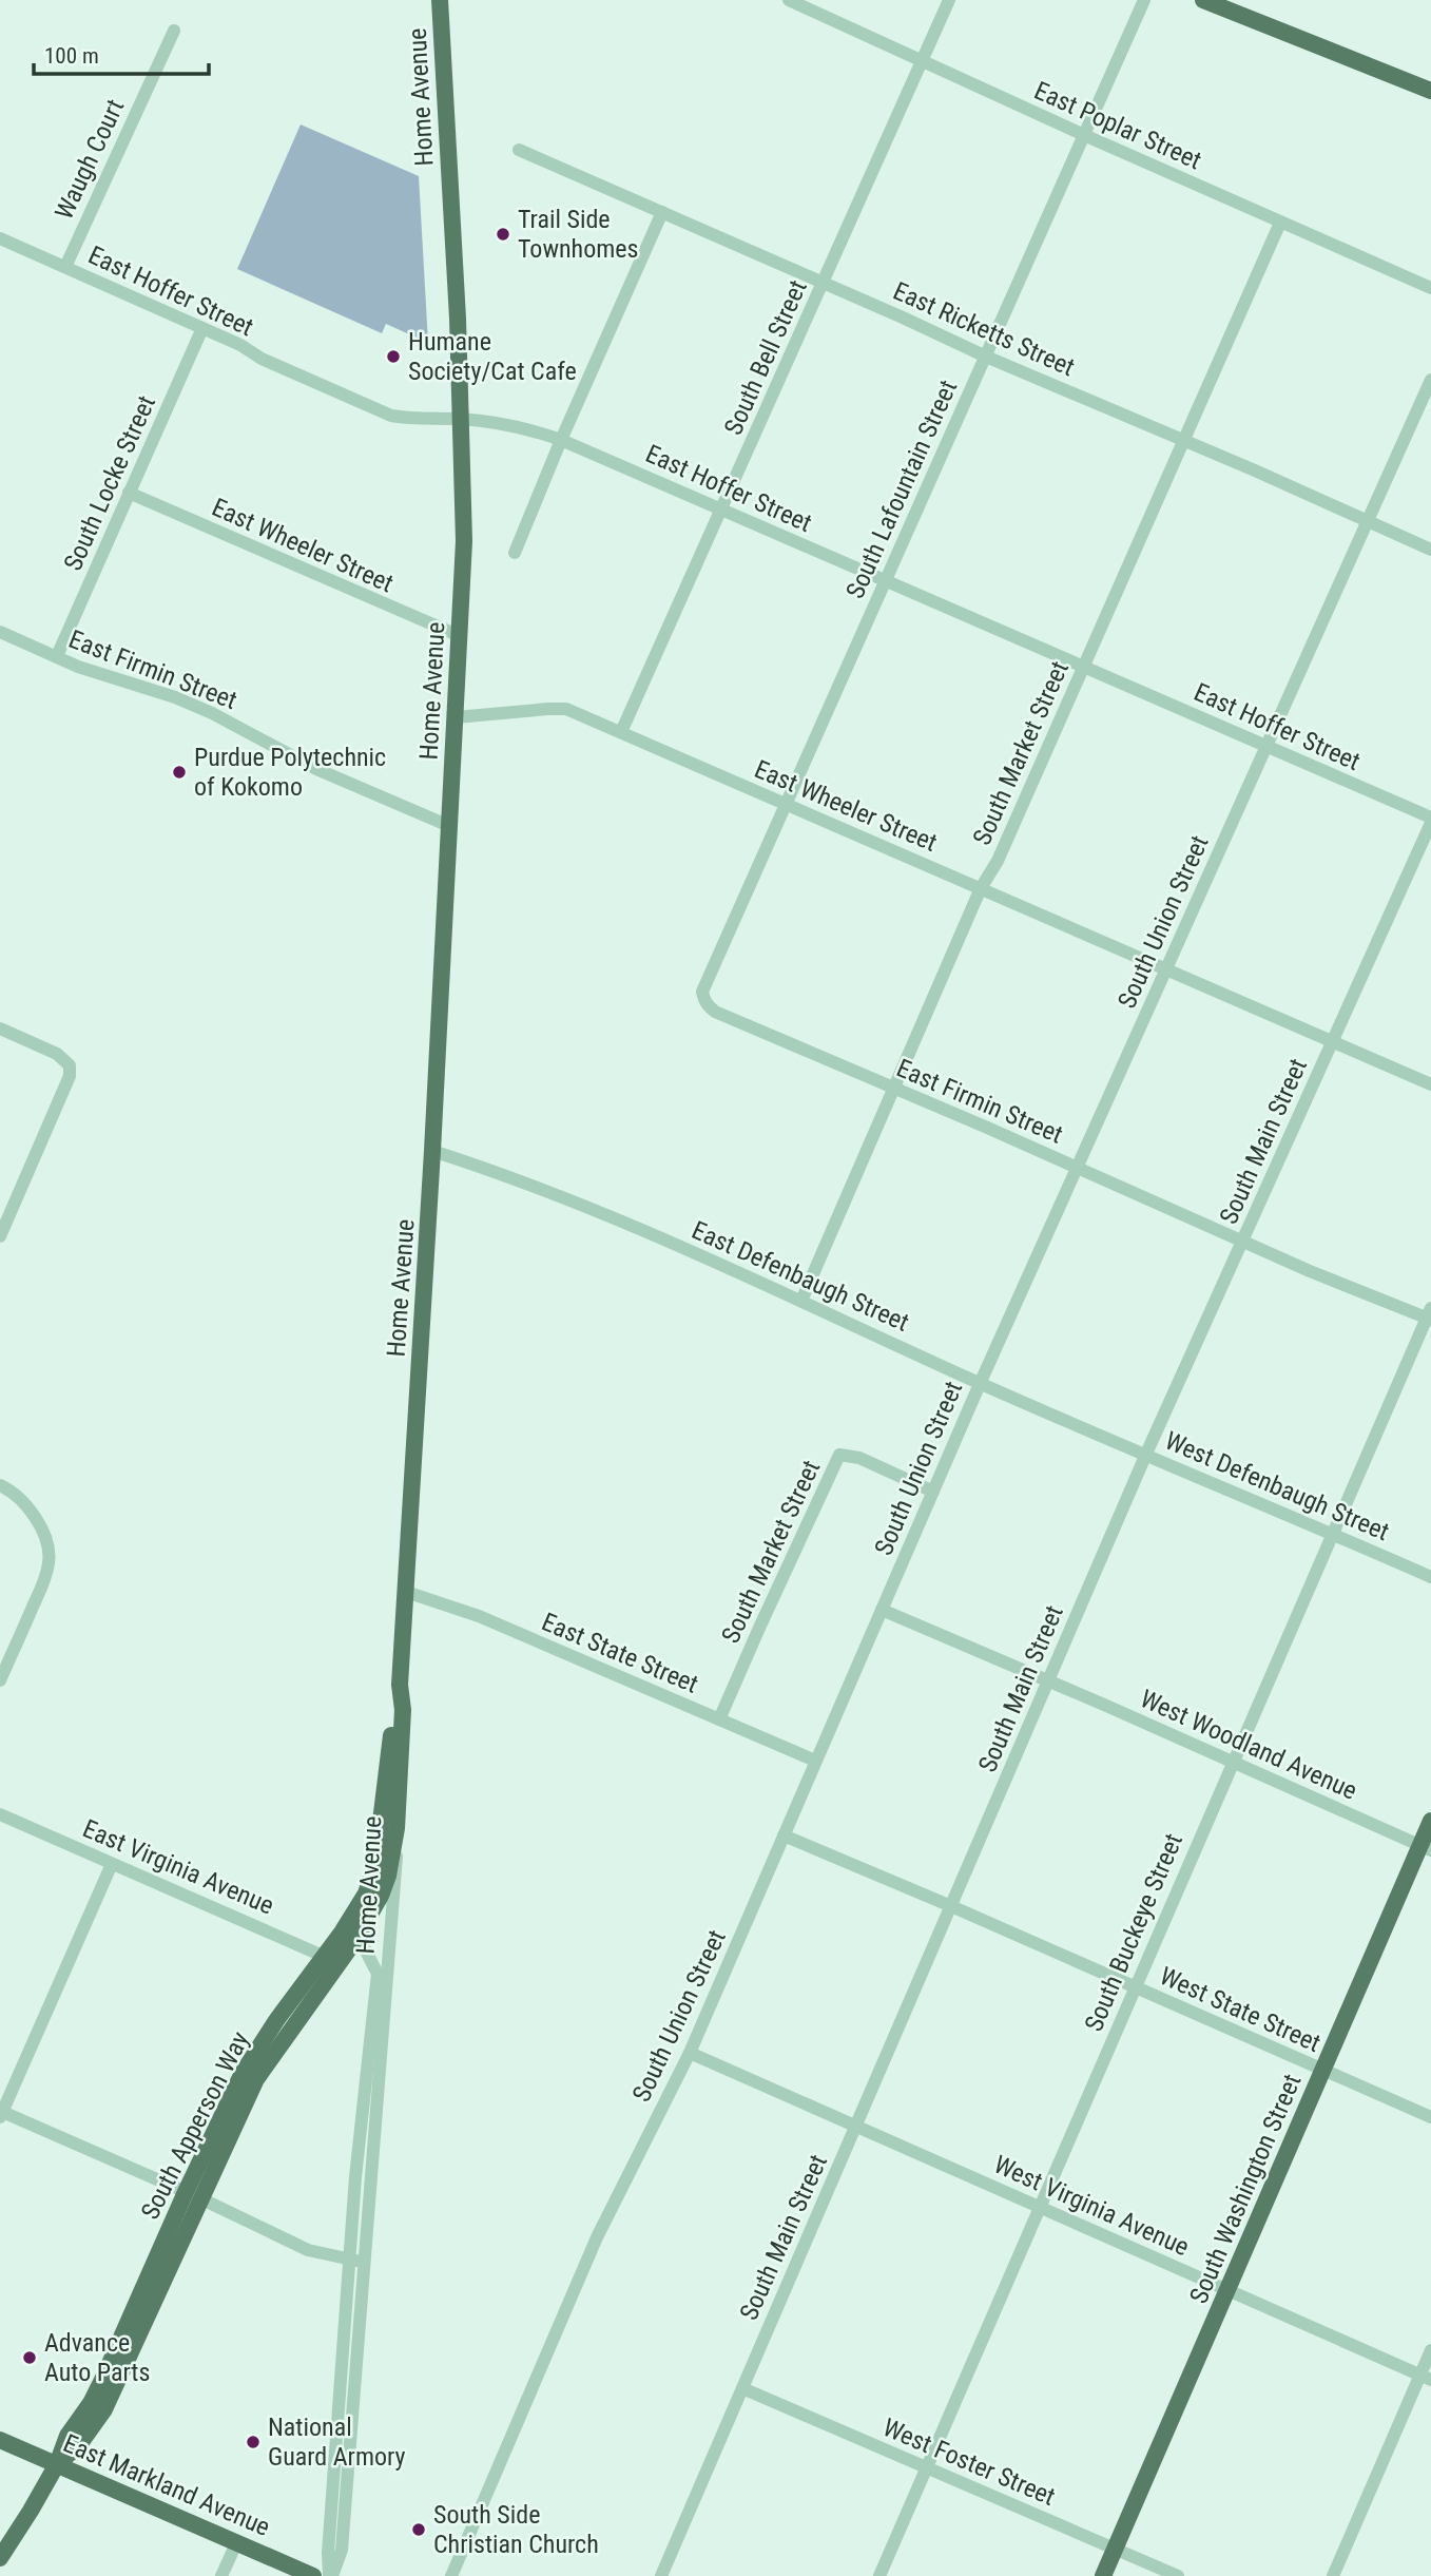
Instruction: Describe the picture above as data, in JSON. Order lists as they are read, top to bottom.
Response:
{
  "streets": {
    "main road": [
      "Home Avenue",
      "South Apperson Way",
      "South Washington Street",
      "East Markland Avenue"
    ],
    "street": [
      "East Poplar Street",
      "Waugh Court",
      "East Hoffer Street",
      "East Ricketts Street",
      "South Bell Street",
      "South Locke Street",
      "South Lafountain Street",
      "East Wheeler Street",
      "East Firmin Street",
      "South Market Street",
      "South Union Street",
      "South Main Street",
      "East Defenbaugh Street",
      "West Defenbaugh Street",
      "East State Street",
      "West Woodland Avenue",
      "East Virginia Avenue",
      "South Buckeye Street",
      "West State Street",
      "West Virginia Avenue",
      "West Foster Street"
    ]
  },
  "crossings": [
    ["Home Avenue", "East Hoffer Street"],
    ["Home Avenue", "East Wheeler Street"],
    ["Home Avenue", "East Firmin Street"],
    ["Home Avenue", "East Defenbaugh Street"],
    ["Home Avenue", "East State Street"],
    ["Home Avenue", "South Apperson Way"],
    ["East Poplar Street", "South Bell Street"],
    ["East Poplar Street", "South Lafountain Street"],
    ["East Poplar Street", "South Market Street"],
    ["Waugh Court", "East Hoffer Street"],
    ["East Hoffer Street", "South Bell Street"],
    ["East Hoffer Street", "South Locke Street"],
    ["East Hoffer Street", "South Lafountain Street"],
    ["East Hoffer Street", "South Market Street"],
    ["East Hoffer Street", "South Union Street"],
    ["East Hoffer Street", "South Main Street"],
    ["East Ricketts Street", "South Bell Street"],
    ["East Ricketts Street", "South Lafountain Street"],
    ["East Ricketts Street", "South Market Street"],
    ["East Ricketts Street", "South Union Street"],
    ["South Bell Street", "East Wheeler Street"],
    ["South Locke Street", "East Wheeler Street"],
    ["South Locke Street", "East Firmin Street"],
    ["South Lafountain Street", "East Wheeler Street"],
    ["South Lafountain Street", "East Firmin Street"],
    ["East Wheeler Street", "South Market Street"],
    ["East Wheeler Street", "South Union Street"],
    ["East Wheeler Street", "South Main Street"],
    ["East Firmin Street", "South Market Street"],
    ["East Firmin Street", "South Union Street"],
    ["East Firmin Street", "South Main Street"],
    ["East Firmin Street", "South Buckeye Street"],
    ["South Market Street", "South Union Street"],
    ["South Market Street", "East Defenbaugh Street"],
    ["South Market Street", "East State Street"],
    ["South Union Street", "East Defenbaugh Street"],
    ["South Union Street", "East State Street"],
    ["South Union Street", "West Woodland Avenue"],
    ["South Main Street", "East Defenbaugh Street"],
    ["South Main Street", "West Defenbaugh Street"],
    ["South Main Street", "West Woodland Avenue"],
    ["South Main Street", "West State Street"],
    ["South Main Street", "West Virginia Avenue"],
    ["South Main Street", "West Foster Street"],
    ["East Defenbaugh Street", "West Defenbaugh Street"],
    ["West Defenbaugh Street", "South Buckeye Street"],
    ["West Woodland Avenue", "South Buckeye Street"],
    ["West Woodland Avenue", "South Washington Street"],
    ["East Virginia Avenue", "South Apperson Way"],
    ["South Buckeye Street", "West State Street"],
    ["South Buckeye Street", "West Virginia Avenue"],
    ["South Buckeye Street", "West Foster Street"],
    ["West State Street", "South Washington Street"],
    ["South Apperson Way", "East Markland Avenue"],
    ["South Washington Street", "West Virginia Avenue"],
    ["South Washington Street", "West Foster Street"]
  ],
  "places": [
    "Trail Side Townhomes",
    "Humane Society/Cat Cafe",
    "Purdue Polytechnic of Kokomo",
    "Advance Auto Parts",
    "National Guard Armory",
    "South Side Christian Church"
  ],
  "scale_bar": "100 m"
}
